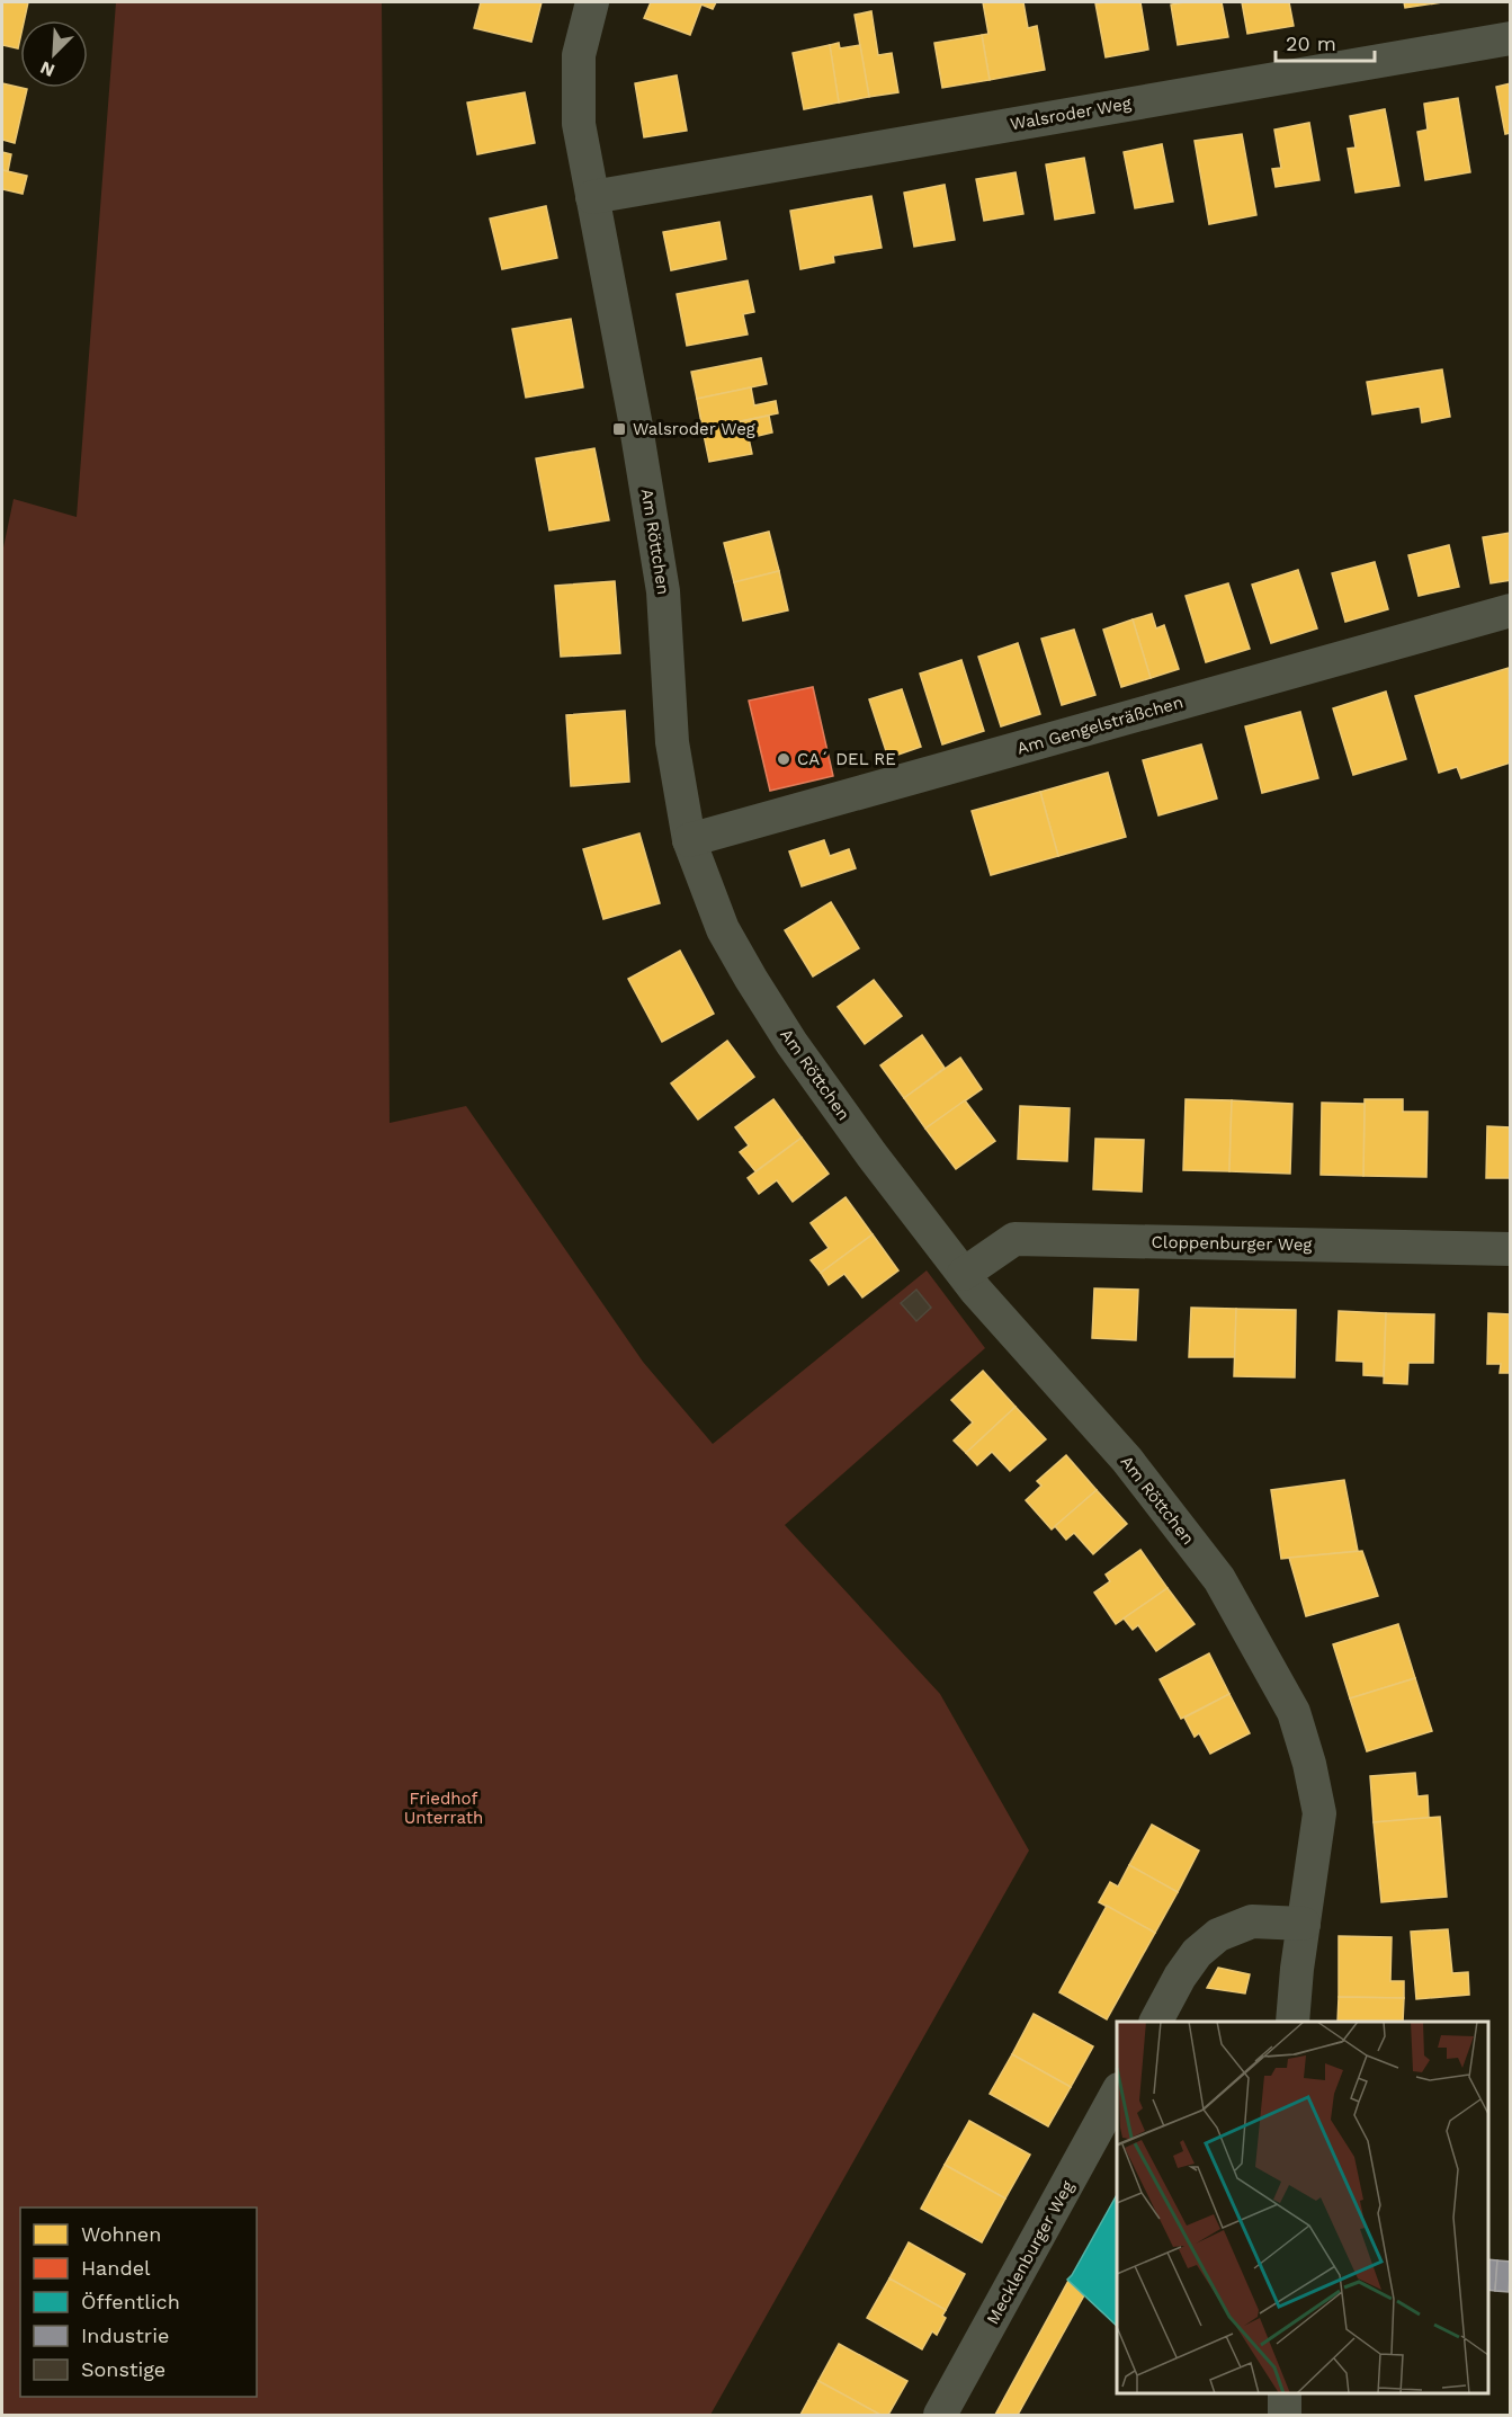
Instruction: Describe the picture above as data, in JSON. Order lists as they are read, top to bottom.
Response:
{
  "streets": {
    "street": [
      "Walsroder Weg",
      "Am Röttchen",
      "Am Gengelsträßchen",
      "Cloppenburger Weg",
      "Mecklenburger Weg"
    ]
  },
  "crossings": [
    ["Walsroder Weg", "Am Röttchen"],
    ["Am Röttchen", "Am Gengelsträßchen"],
    ["Am Röttchen", "Cloppenburger Weg"]
  ],
  "parks": ["Friedhof Unterrath"],
  "places": {
    "transit": ["Walsroder Weg"],
    "other": ["CA´ DEL RE"]
  },
  "legend": [
    "Wohnen",
    "Handel",
    "Öffentlich",
    "Industrie",
    "Sonstige"
  ],
  "scale_bar": "20 m",
  "north": "bottom left"
}
